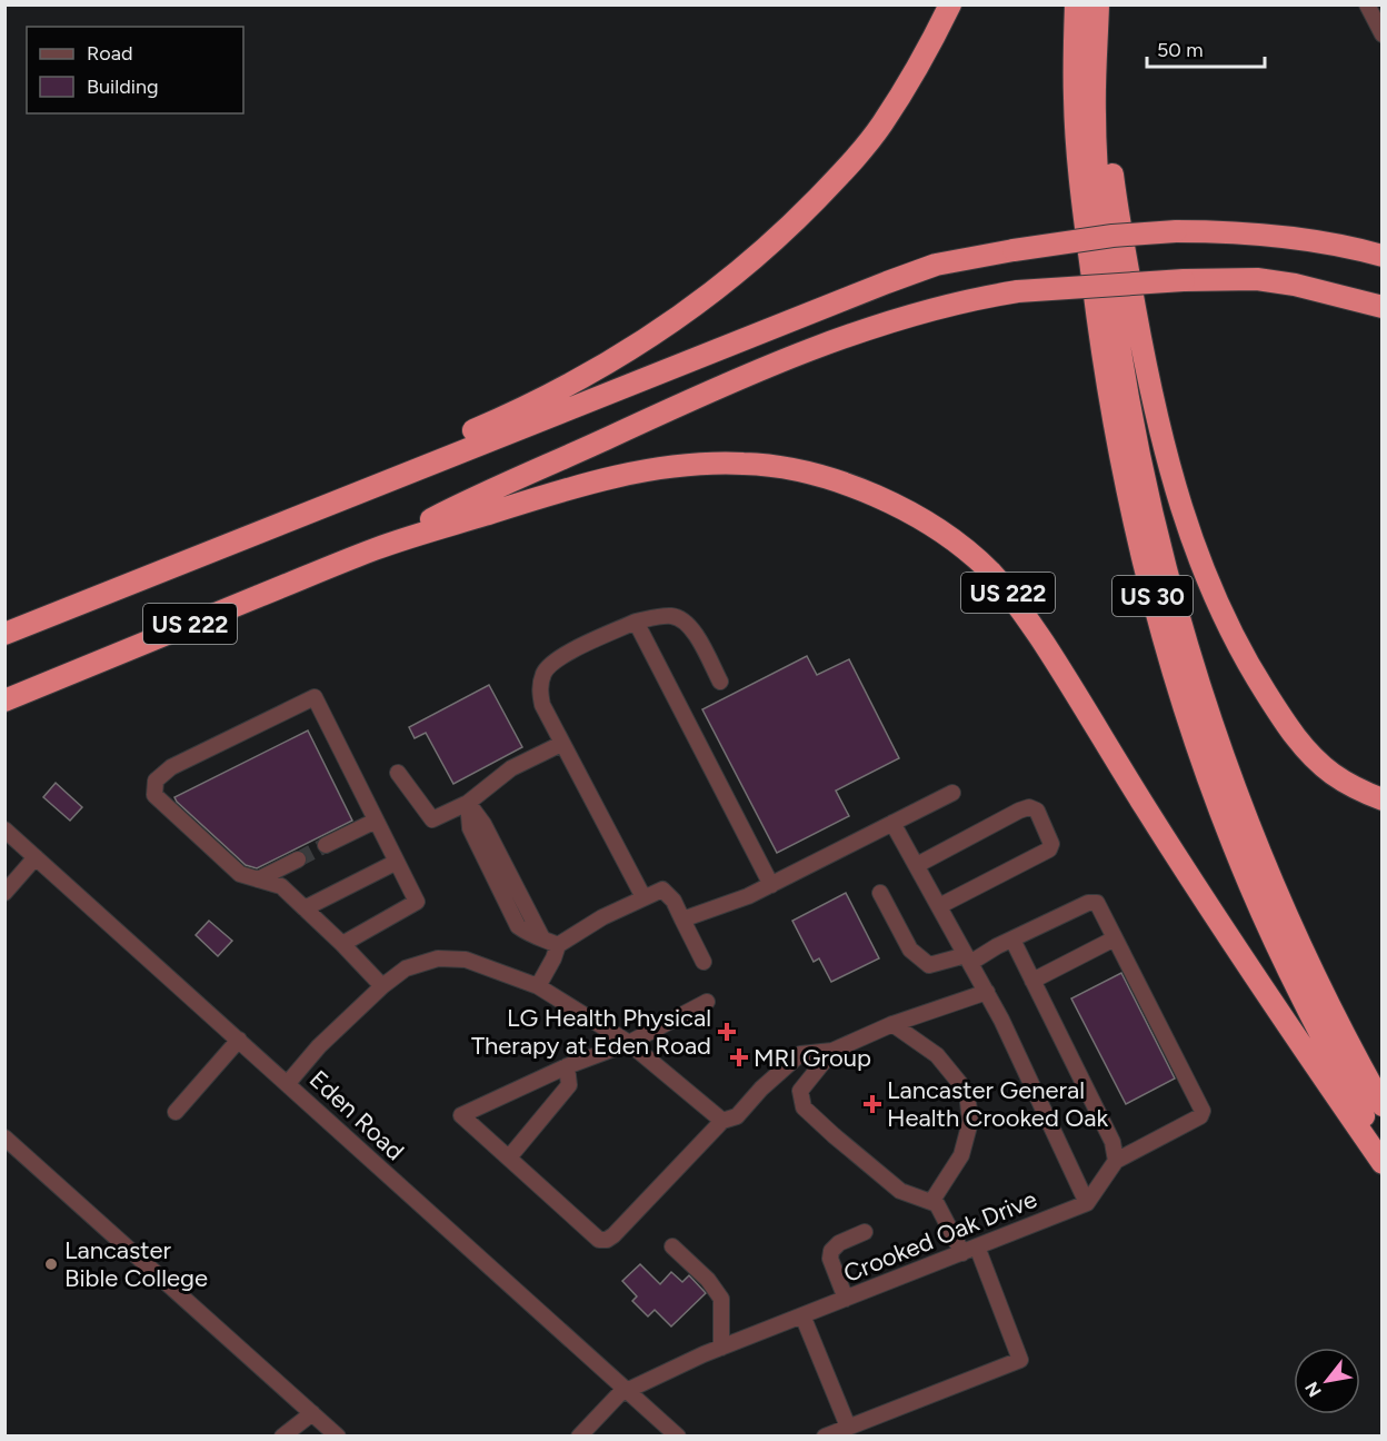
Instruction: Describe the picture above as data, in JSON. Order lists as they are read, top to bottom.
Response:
{
  "streets": {
    "highway": ["US 222", "US 30"],
    "street": ["Eden Road", "Crooked Oak Drive"]
  },
  "crossings": [
    ["Eden Road", "Crooked Oak Drive"]
  ],
  "places": {
    "health": ["LG Health Physical Therapy at Eden Road", "MRI Group", "Lancaster General Health Crooked Oak"],
    "other": ["Lancaster Bible College"]
  },
  "legend": ["Road", "Building"],
  "scale_bar": "50 m",
  "north": "bottom left"
}
